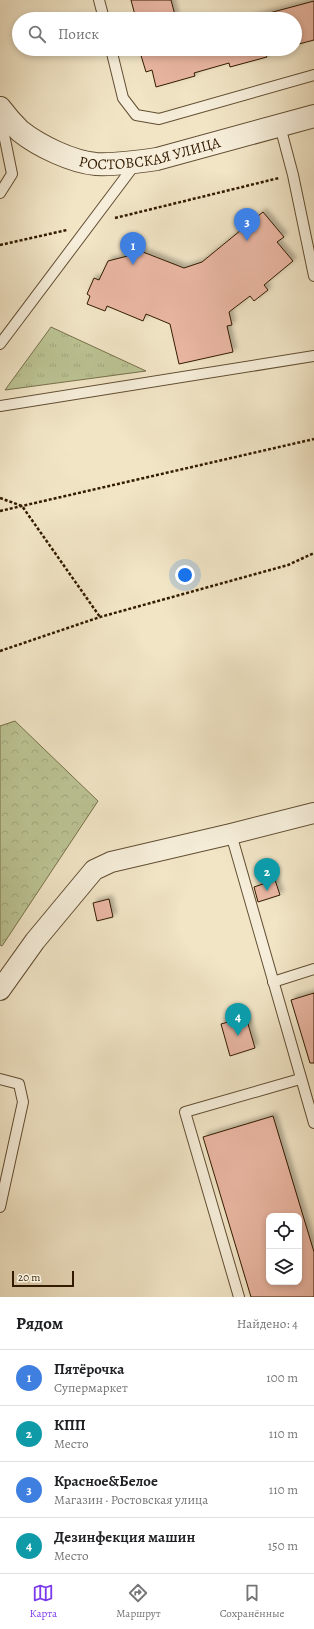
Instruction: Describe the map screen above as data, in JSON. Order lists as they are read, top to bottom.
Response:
{
  "streets": {
    "street": ["РОСТОВСКАЯ УЛИЦА"]
  },
  "scale_bar": "20 m",
  "page": {
    "search": "Поиск",
    "pins": [
      "3",
      "1",
      "2",
      "4"
    ],
    "scale": "20 m",
    "heading": ["Рядом", "Найдено: 4"],
    "list": [
      {
        "mark": "1",
        "name": "Пятёрочка",
        "note": "Супермаркет",
        "value": "100 m"
      },
      {
        "mark": "2",
        "name": "КПП",
        "note": "Место",
        "value": "110 m"
      },
      {
        "mark": "3",
        "name": "Красное&Белое",
        "note": "Магазин · Ростовская улица",
        "value": "110 m"
      },
      {
        "mark": "4",
        "name": "Дезинфекция машин",
        "note": "Место",
        "value": "150 m"
      }
    ],
    "nav": ["Карта", "Маршрут", "Сохранённые"]
  }
}
